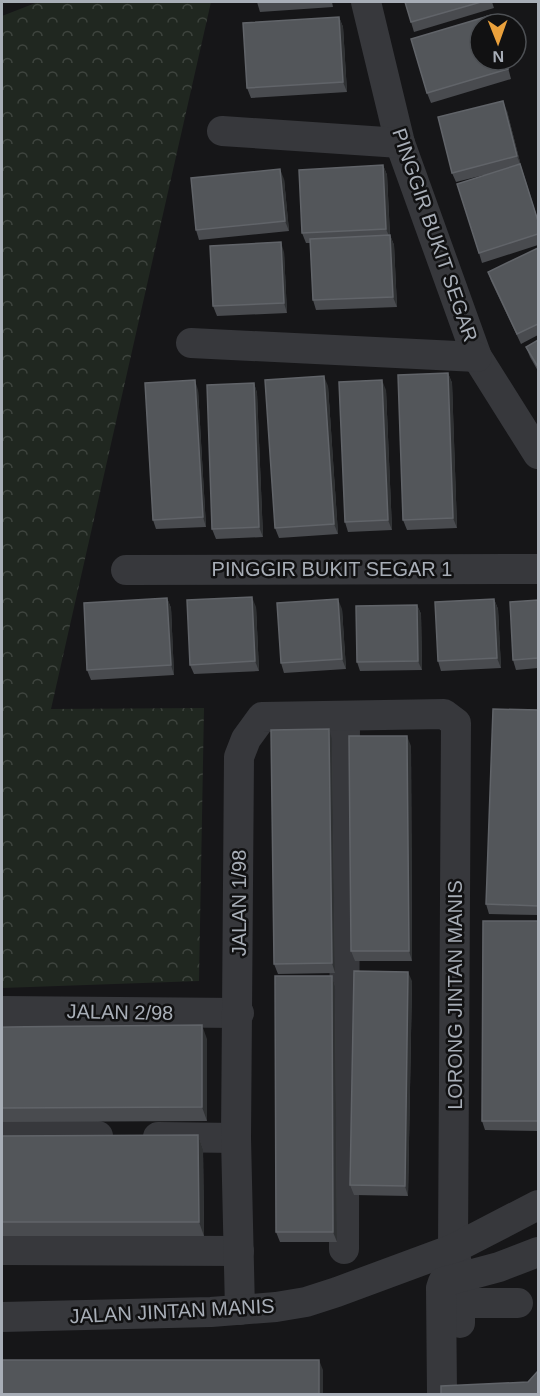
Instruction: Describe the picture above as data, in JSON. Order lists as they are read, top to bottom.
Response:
{
  "streets": {
    "street": [
      "PINGGIR BUKIT SEGAR",
      "PINGGIR BUKIT SEGAR 1",
      "JALAN 1/98",
      "LORONG JINTAN MANIS",
      "JALAN 2/98",
      "JALAN JINTAN MANIS"
    ]
  },
  "crossings": [
    ["JALAN 1/98", "LORONG JINTAN MANIS"],
    ["JALAN 1/98", "JALAN 2/98"],
    ["JALAN 1/98", "JALAN JINTAN MANIS"],
    ["LORONG JINTAN MANIS", "JALAN JINTAN MANIS"]
  ],
  "north": "bottom"
}
